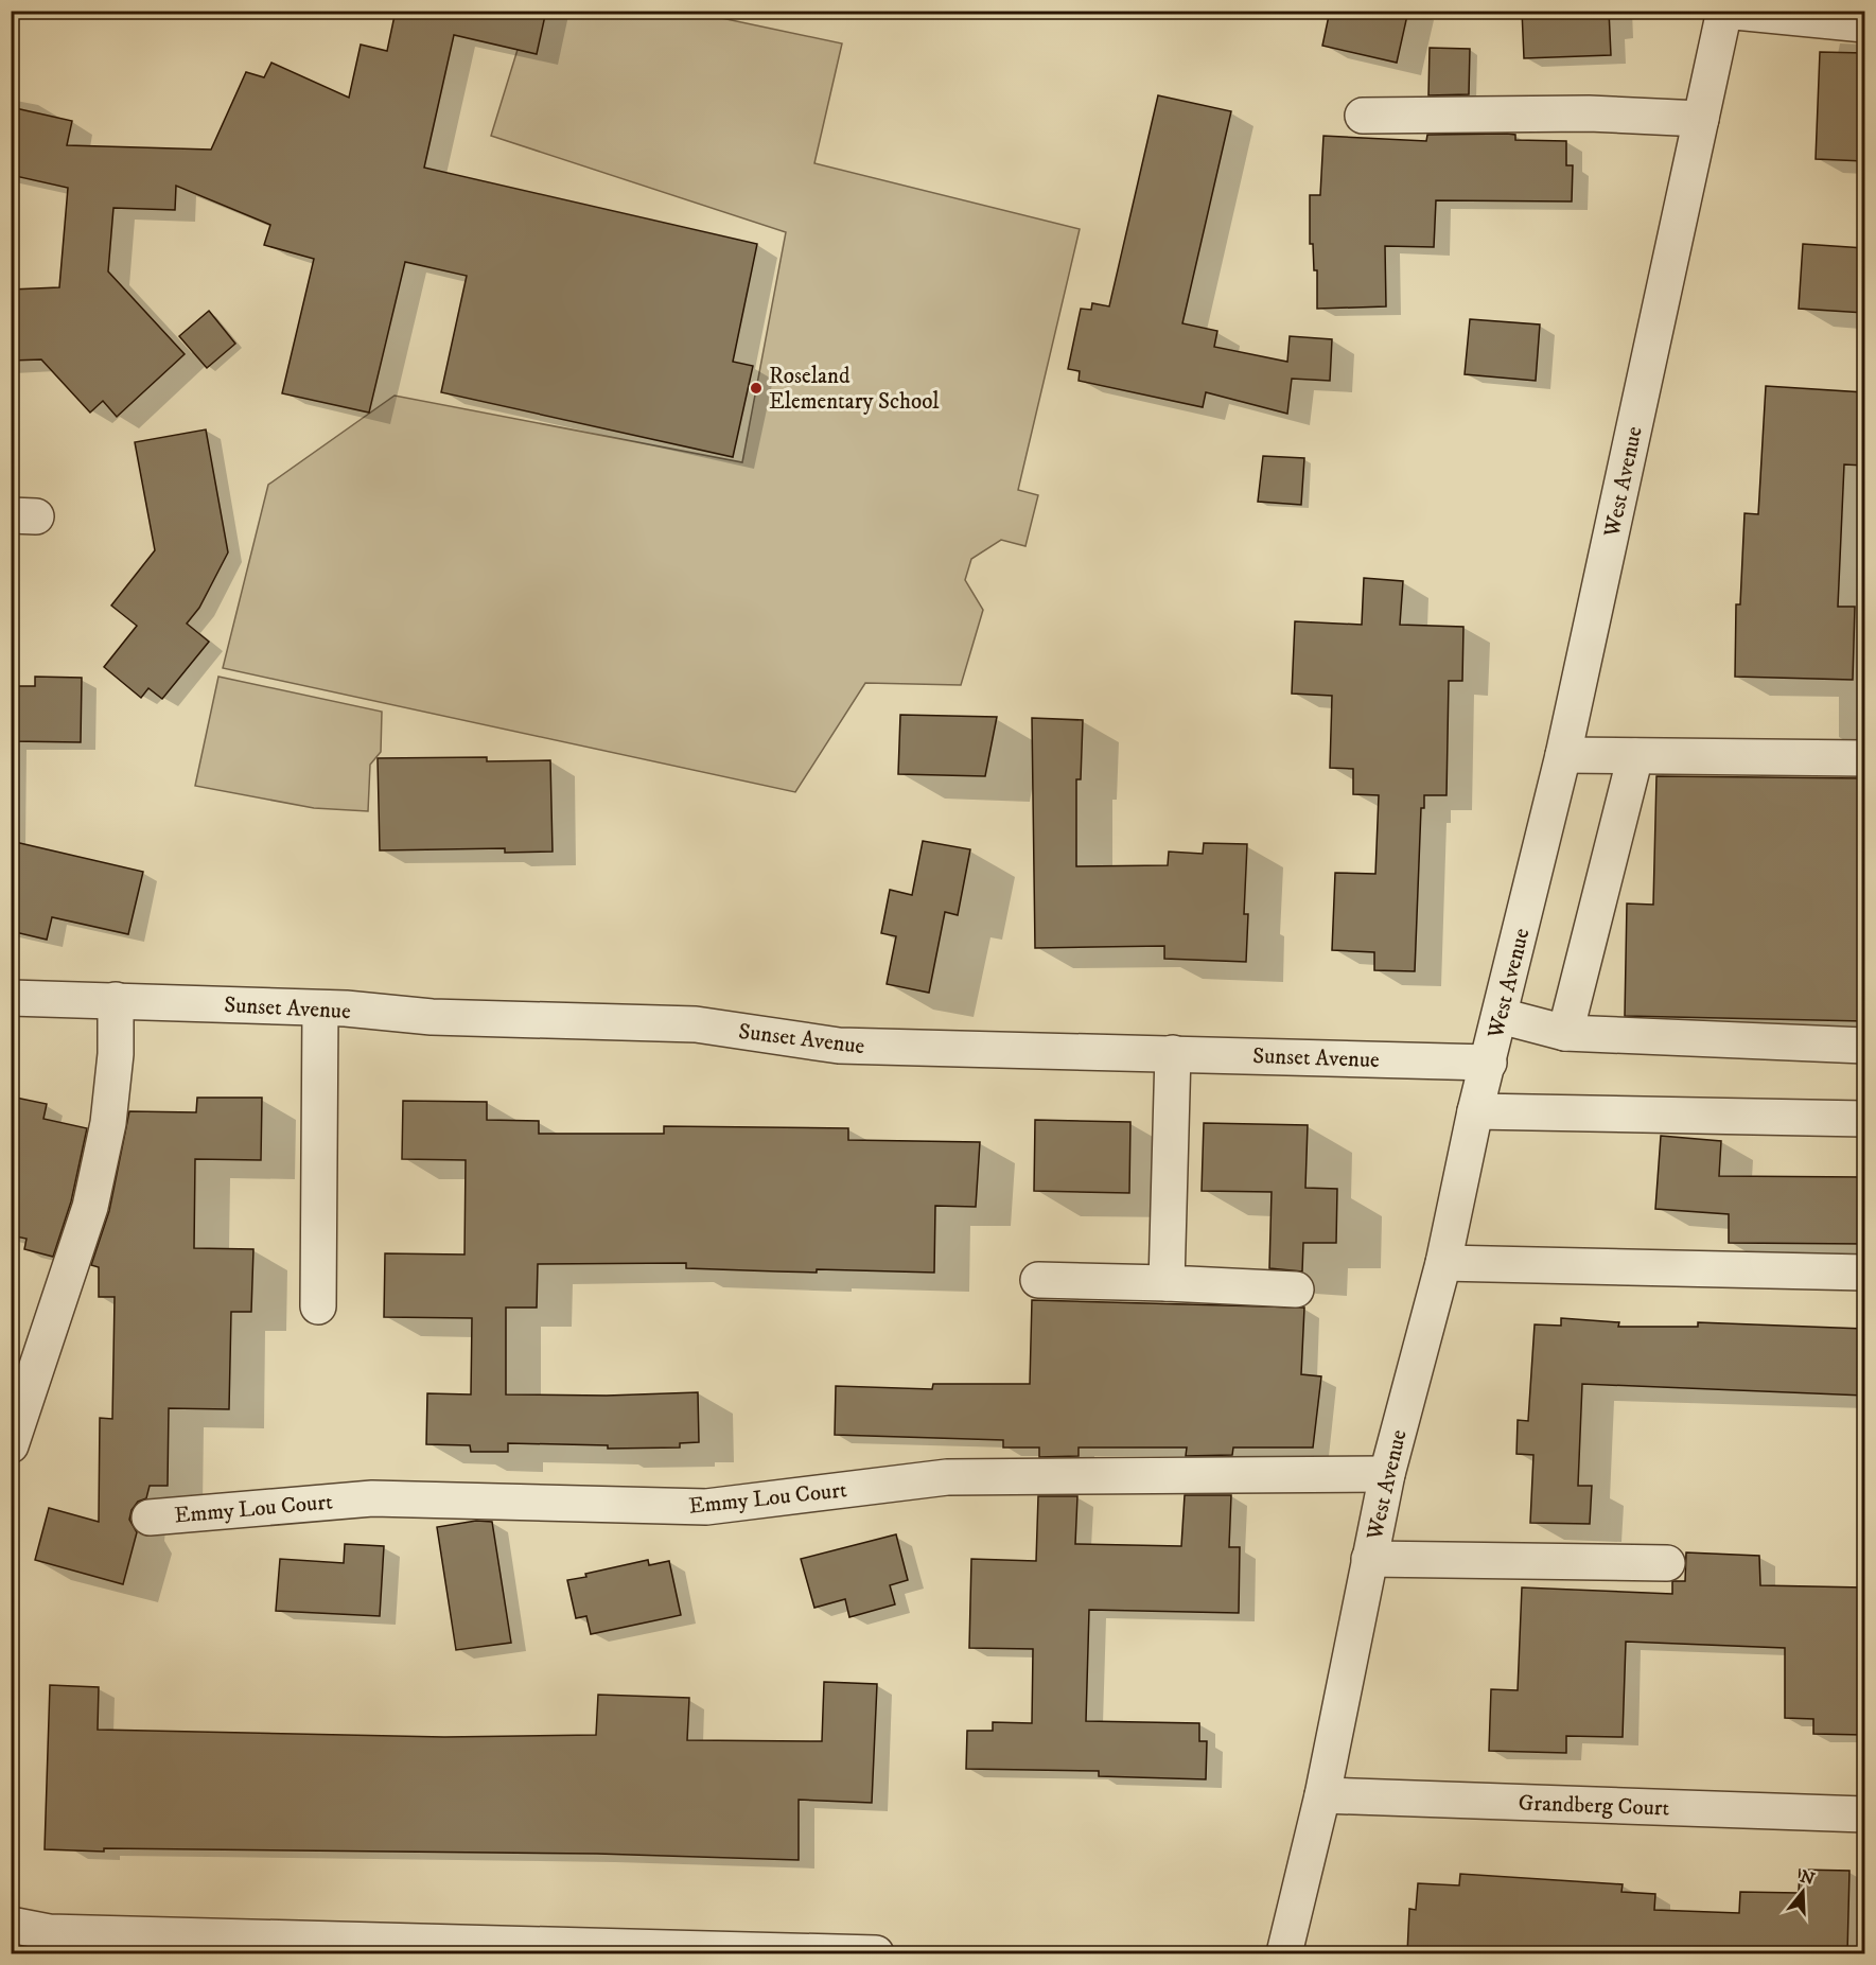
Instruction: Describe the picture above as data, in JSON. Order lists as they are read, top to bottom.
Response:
{
  "streets": {
    "street": [
      "West Avenue",
      "Sunset Avenue",
      "Emmy Lou Court",
      "Grandberg Court"
    ]
  },
  "crossings": [
    ["West Avenue", "Sunset Avenue"],
    ["West Avenue", "Emmy Lou Court"],
    ["West Avenue", "Grandberg Court"]
  ],
  "places": ["Roseland Elementary School"],
  "north": "top"
}
